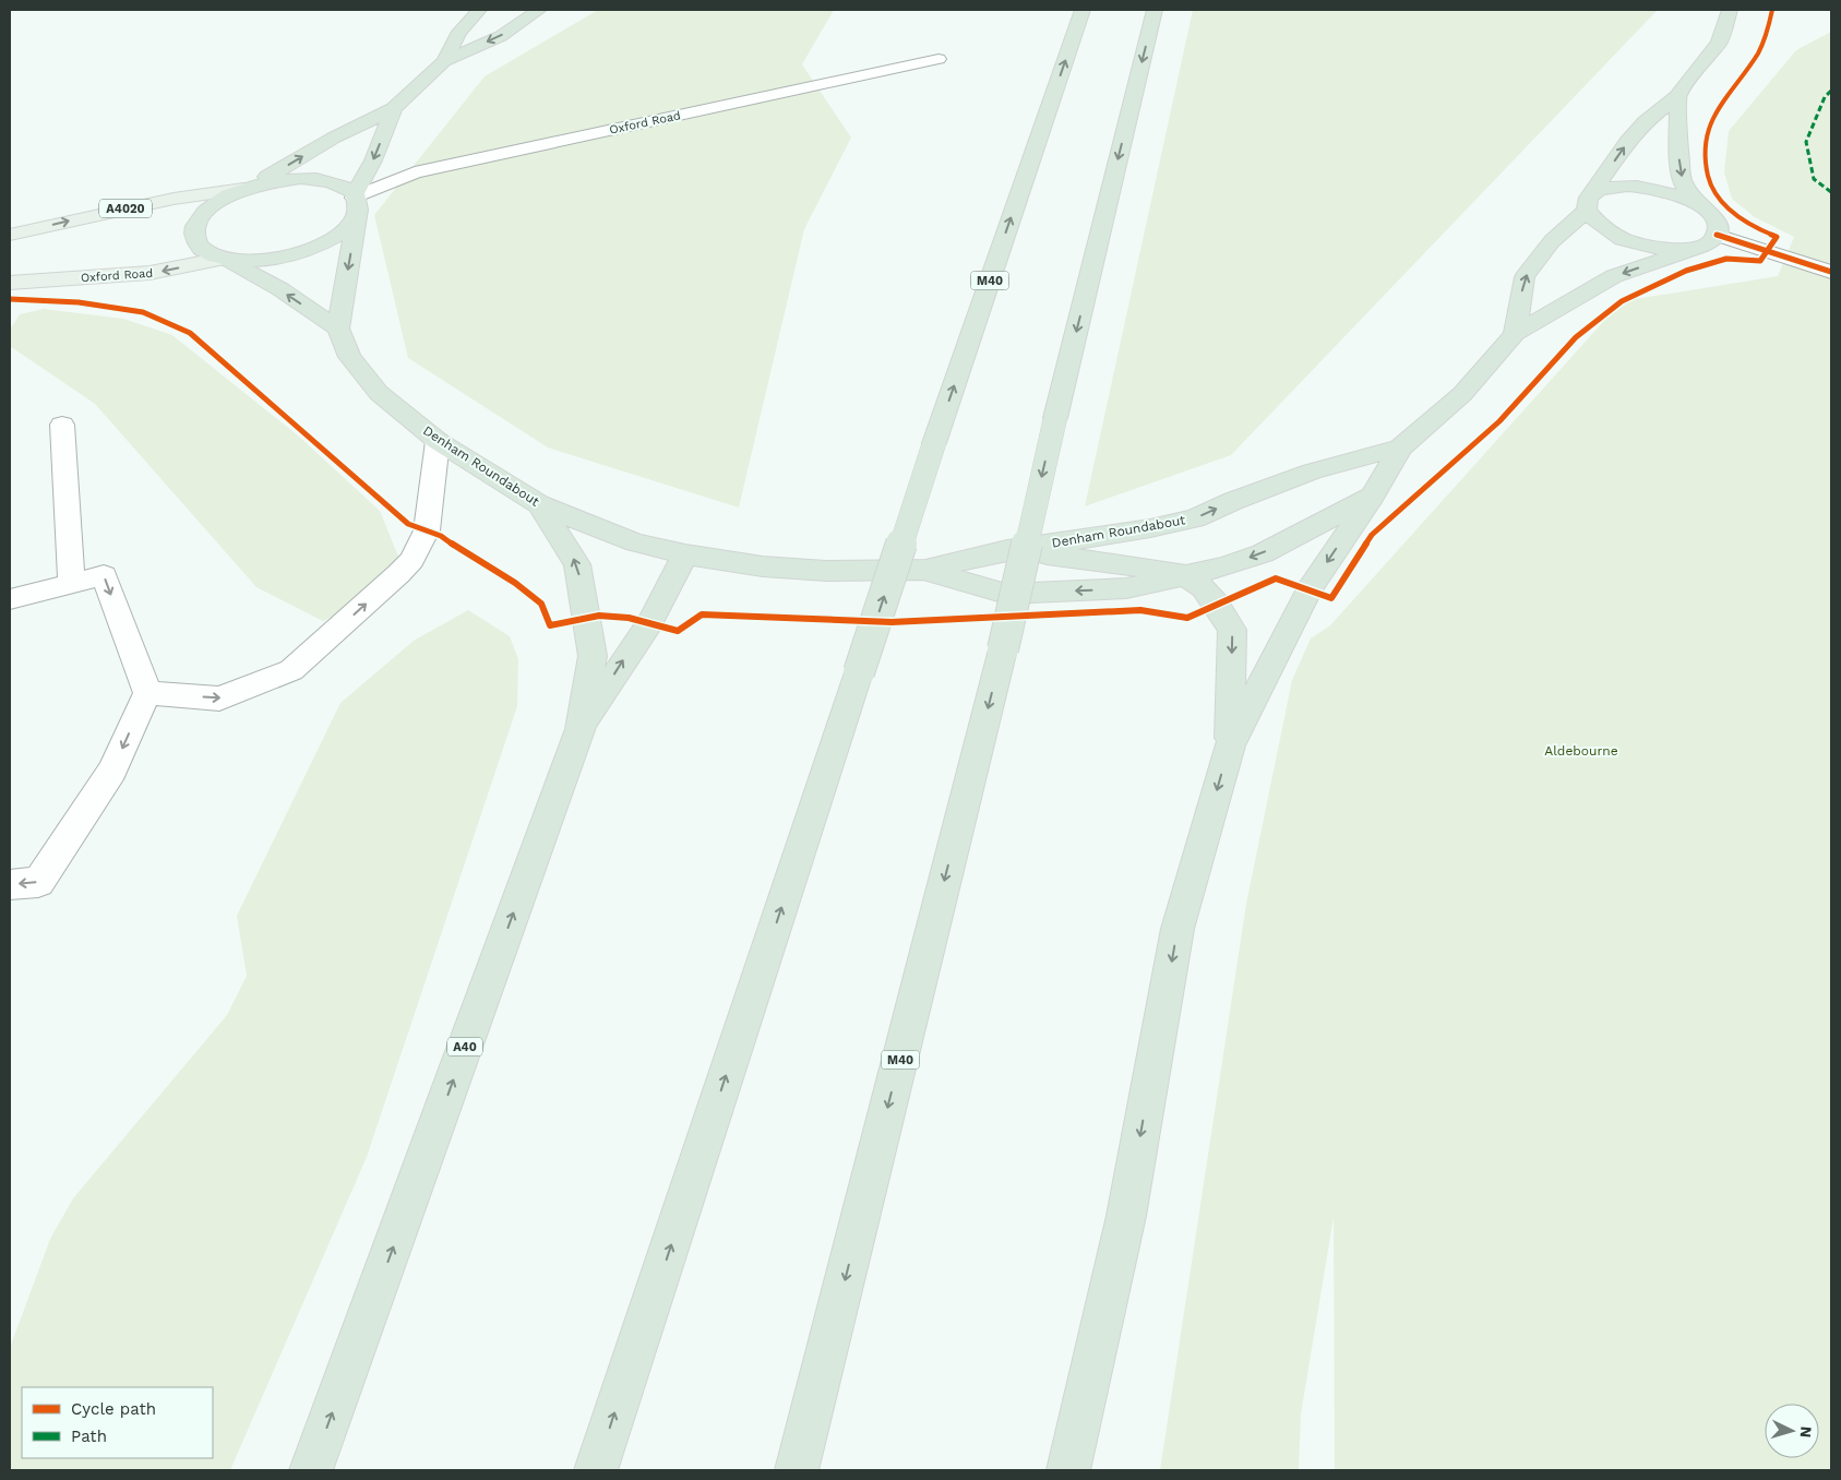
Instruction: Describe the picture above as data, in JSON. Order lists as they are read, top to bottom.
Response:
{
  "streets": {
    "highway": ["M40", "Denham Roundabout", "A40"],
    "main road": ["Oxford Road", "A4020"]
  },
  "crossings": [
    ["Denham Roundabout", "A40"]
  ],
  "parks": ["Aldebourne"],
  "legend": ["Cycle path", "Path"],
  "north": "right"
}
